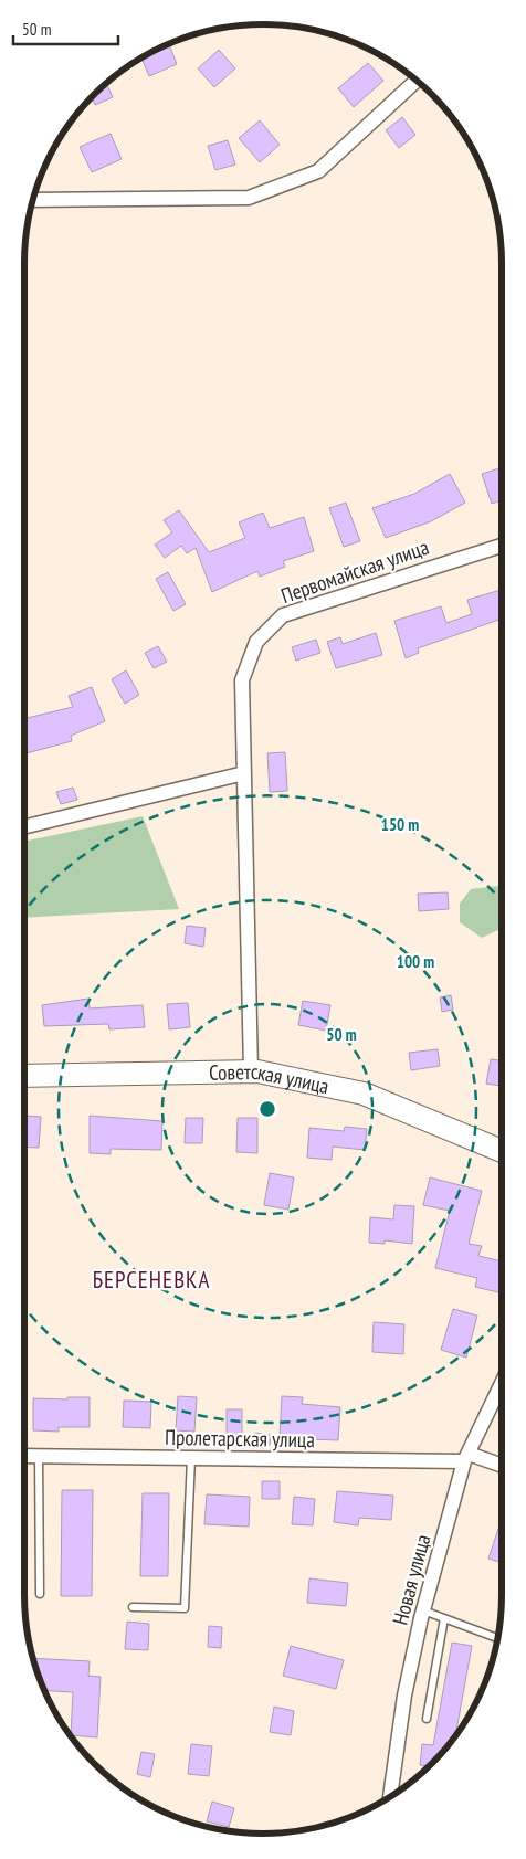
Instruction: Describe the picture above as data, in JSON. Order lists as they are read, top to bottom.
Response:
{
  "streets": {
    "main road": ["Советская улица"],
    "street": ["Первомайская улица", "Пролетарская улица", "Новая улица"]
  },
  "crossings": [
    ["Первомайская улица", "Советская улица"],
    ["Пролетарская улица", "Новая улица"]
  ],
  "districts": ["БЕРСЕНЕВКА"],
  "scale_bar": "50 m",
  "rings": ["150 m", "100 m", "50 m"]
}
